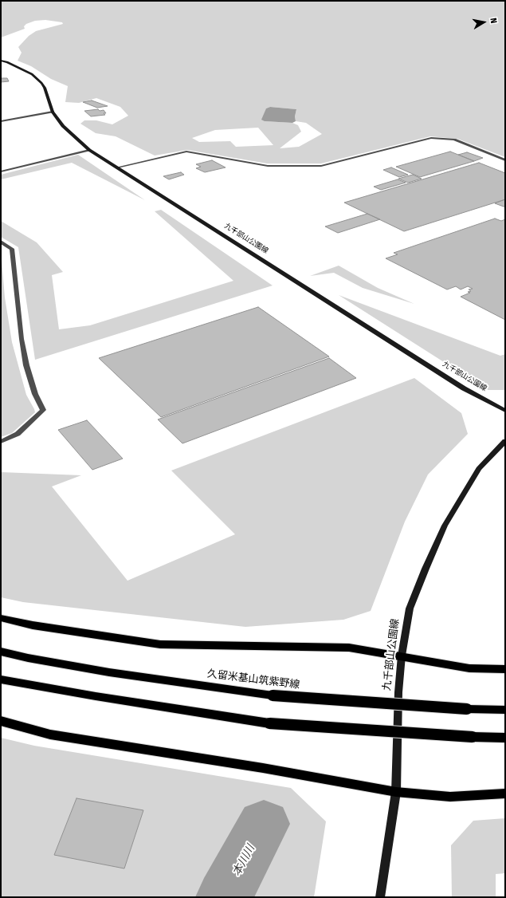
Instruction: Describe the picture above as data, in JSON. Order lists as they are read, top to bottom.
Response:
{
  "streets": {
    "main road": ["九千部山公園線", "久留米基山筑紫野線"]
  },
  "water": ["本川川"],
  "north": "right"
}
